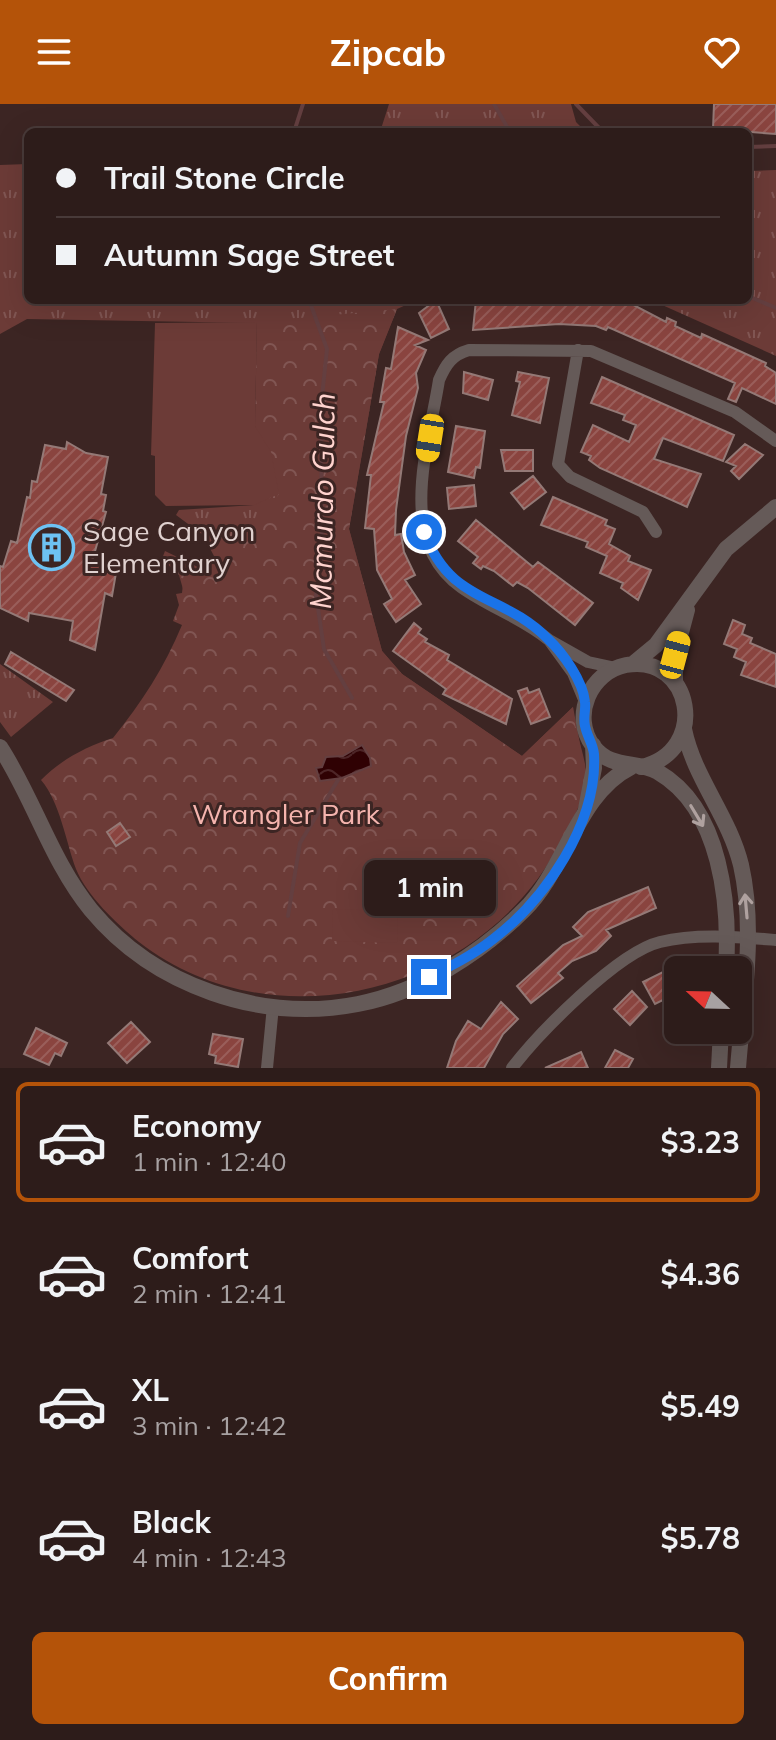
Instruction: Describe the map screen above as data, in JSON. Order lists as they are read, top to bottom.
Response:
{
  "water": ["Mcmurdo Gulch"],
  "parks": ["Wrangler Park"],
  "places": {
    "building": ["Sage Canyon Elementary"]
  },
  "north": "left",
  "page": {
    "header": "Zipcab",
    "banner": ["Trail Stone Circle", "Autumn Sage Street"],
    "bubble": "1 min",
    "list": [
      {
        "name": "Economy",
        "note": "1 min · 12:40",
        "value": "$3.23"
      },
      {
        "name": "Comfort",
        "note": "2 min · 12:41",
        "value": "$4.36"
      },
      {
        "name": "XL",
        "note": "3 min · 12:42",
        "value": "$5.49"
      },
      {
        "name": "Black",
        "note": "4 min · 12:43",
        "value": "$5.78"
      }
    ],
    "buttons": "Confirm"
  }
}
